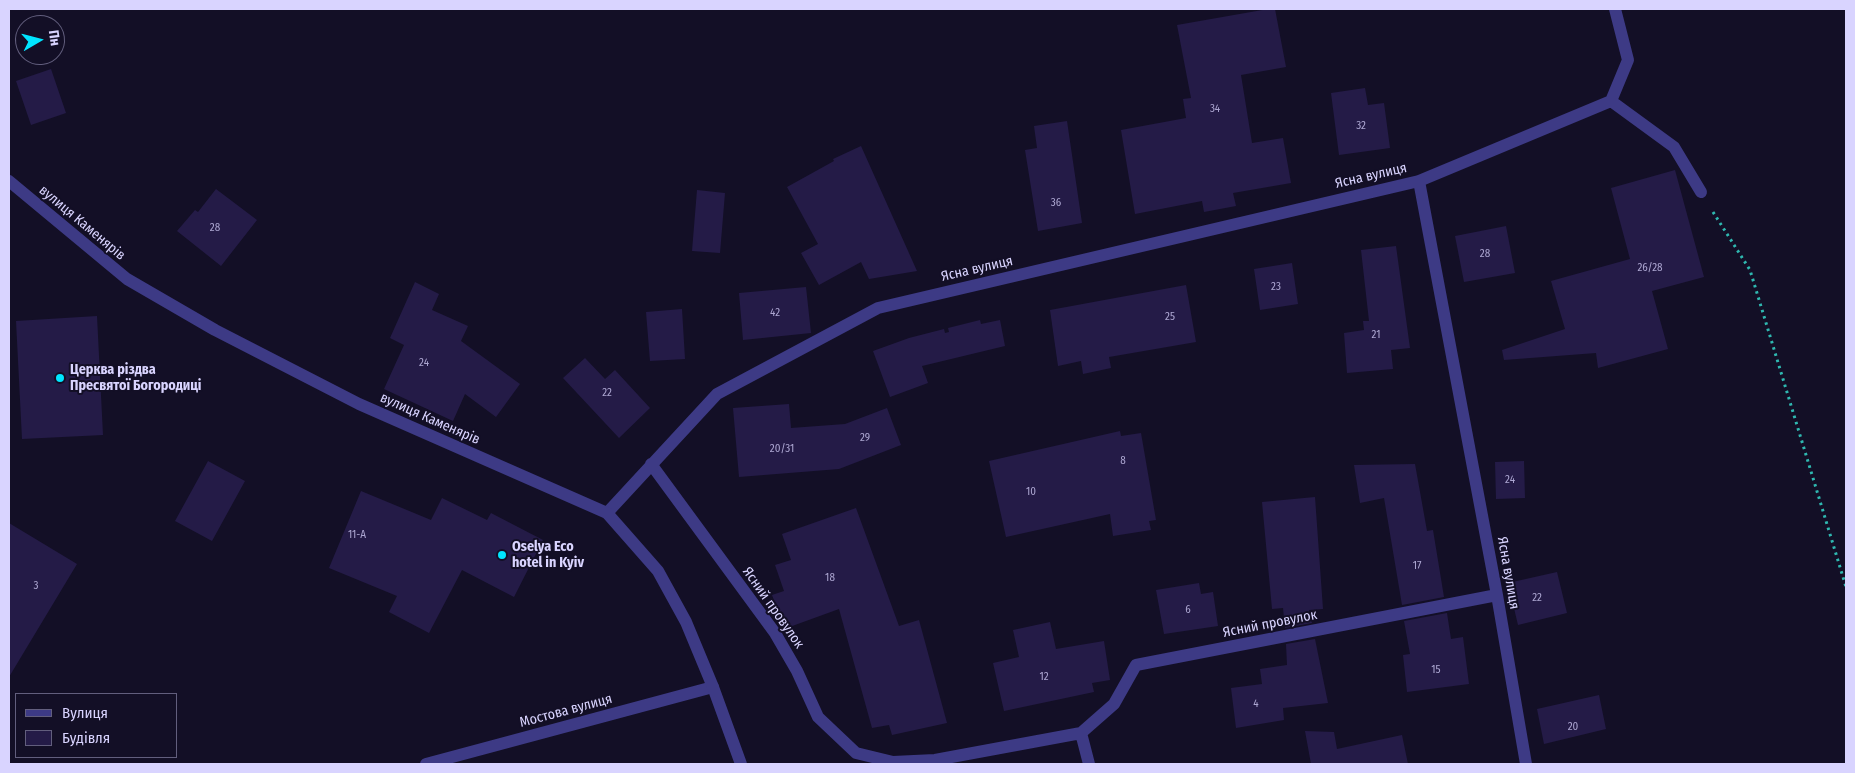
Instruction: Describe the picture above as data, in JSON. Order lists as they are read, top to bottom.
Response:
{
  "streets": {
    "street": [
      "Ясна вулиця",
      "вулиця Каменярів",
      "Ясний провулок",
      "Мостова вулиця"
    ]
  },
  "crossings": [
    ["Ясна вулиця", "вулиця Каменярів"],
    ["Ясна вулиця", "Ясний провулок"],
    ["вулиця Каменярів", "Мостова вулиця"]
  ],
  "places": ["Церква різдва Пресвятої Богородиці", "Oselya Eco hotel in Kyiv"],
  "house_numbers": [
    "34",
    "32",
    "36",
    "28",
    "28",
    "26/28",
    "23",
    "42",
    "25",
    "21",
    "24",
    "22",
    "29",
    "20/31",
    "8",
    "24",
    "10",
    "11-А",
    "17",
    "18",
    "3",
    "22",
    "6",
    "15",
    "12",
    "4",
    "20"
  ],
  "legend": ["Вулиця", "Будівля"],
  "north": "right"
}
